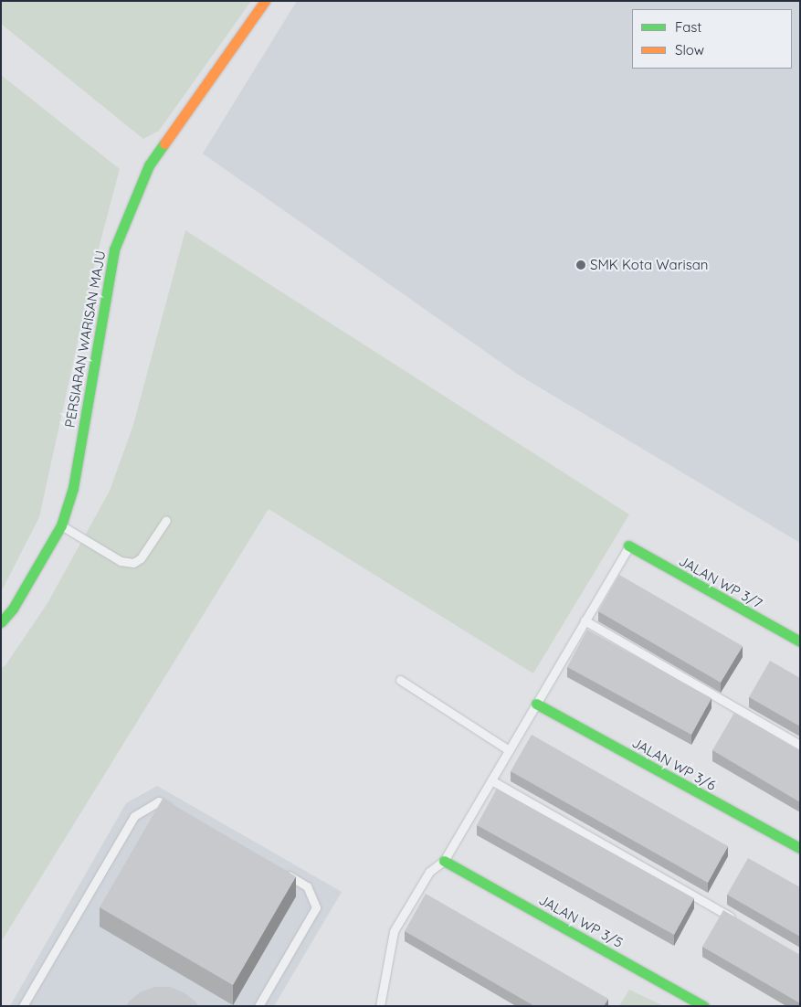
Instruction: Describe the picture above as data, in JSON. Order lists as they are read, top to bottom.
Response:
{
  "streets": {
    "street": [
      "PERSIARAN WARISAN MAJU",
      "JALAN WP 3/7",
      "JALAN WP 3/6",
      "JALAN WP 3/5"
    ]
  },
  "places": ["SMK Kota Warisan"],
  "legend": ["Fast", "Slow"]
}
